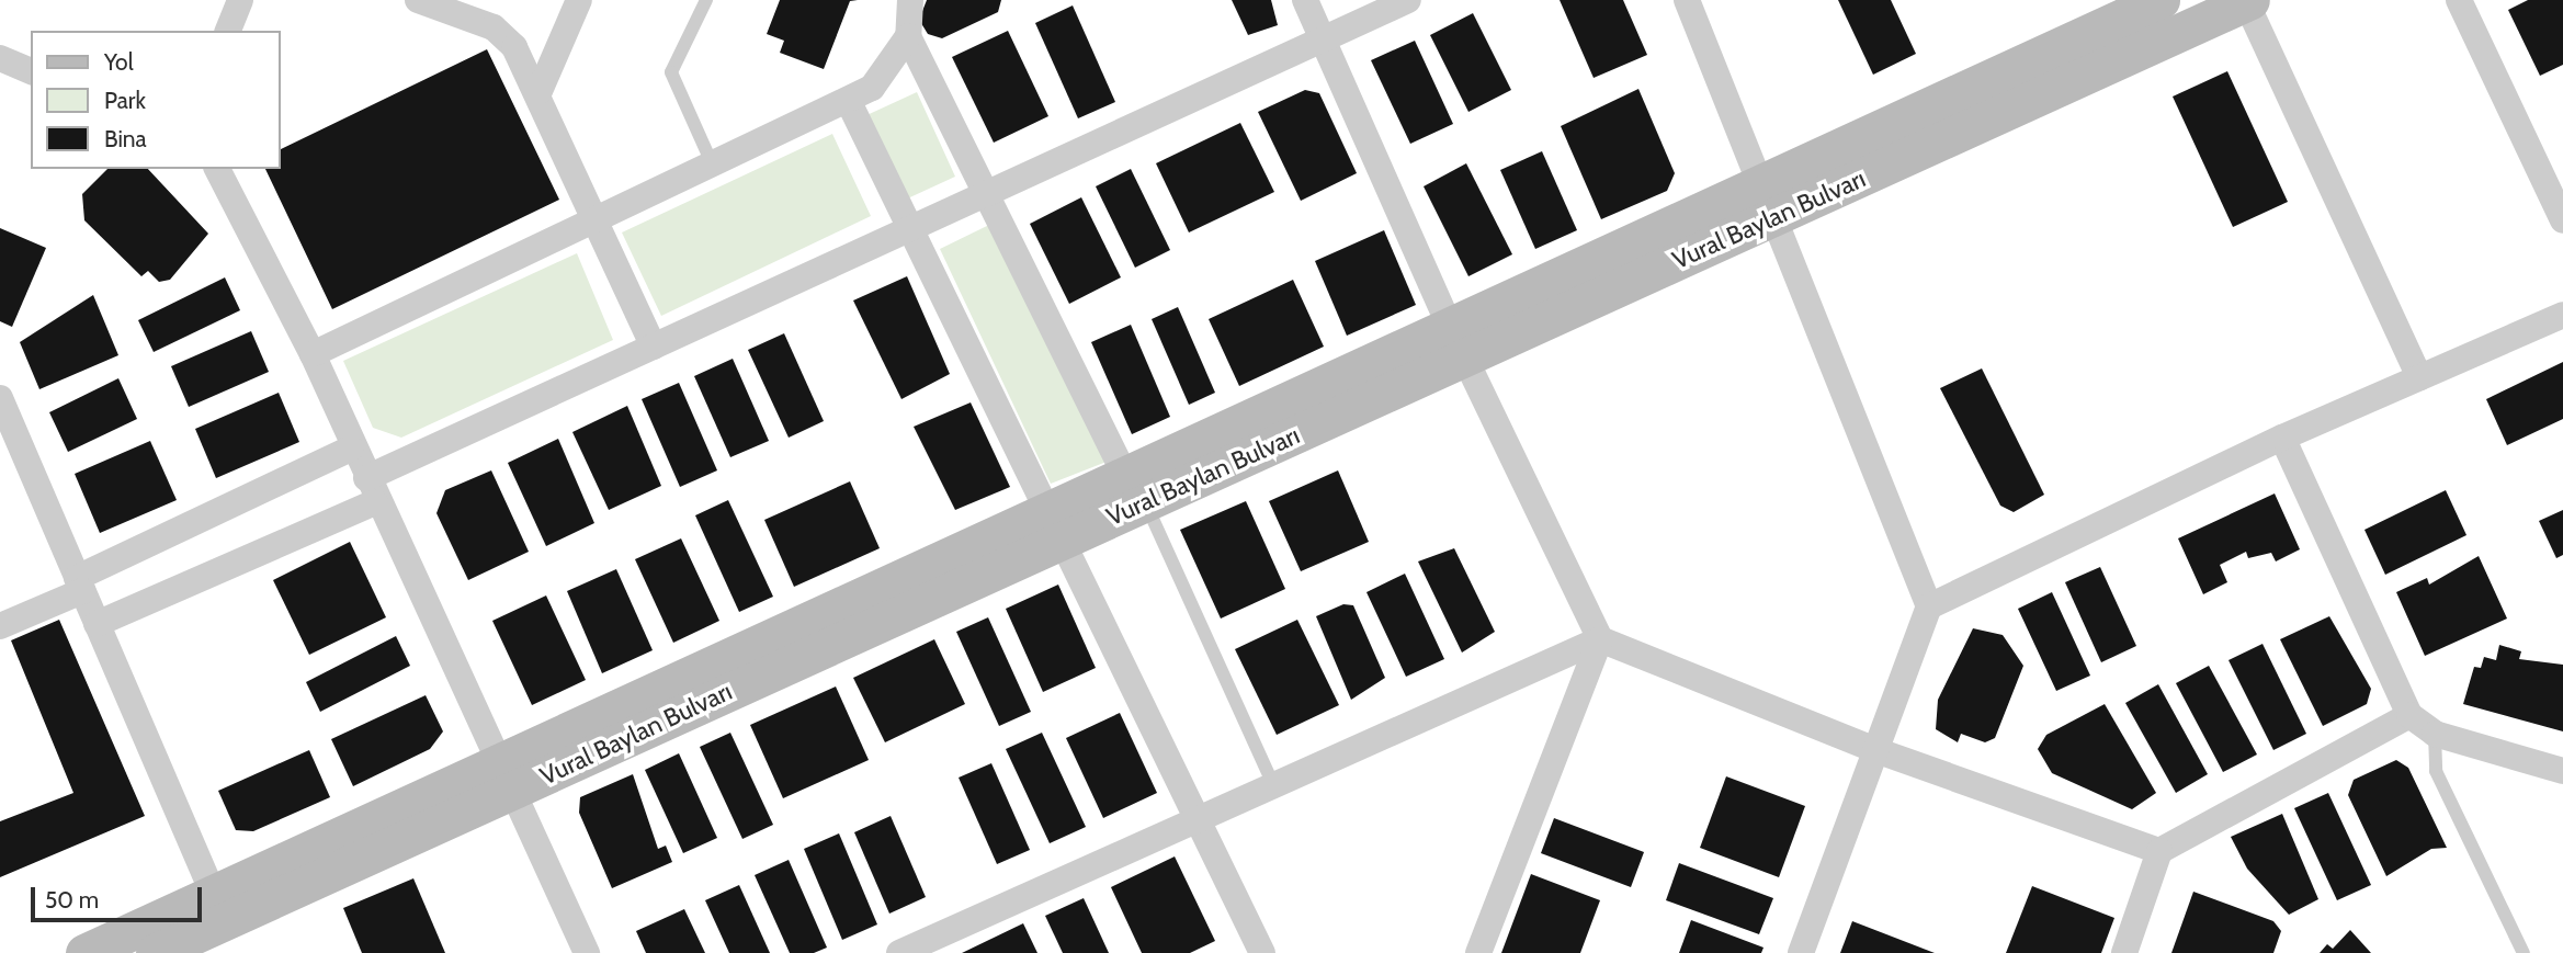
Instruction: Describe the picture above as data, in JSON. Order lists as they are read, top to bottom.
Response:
{
  "streets": {
    "main road": ["Vural Baylan Bulvarı"]
  },
  "legend": ["Yol", "Park", "Bina"],
  "scale_bar": "50 m"
}
